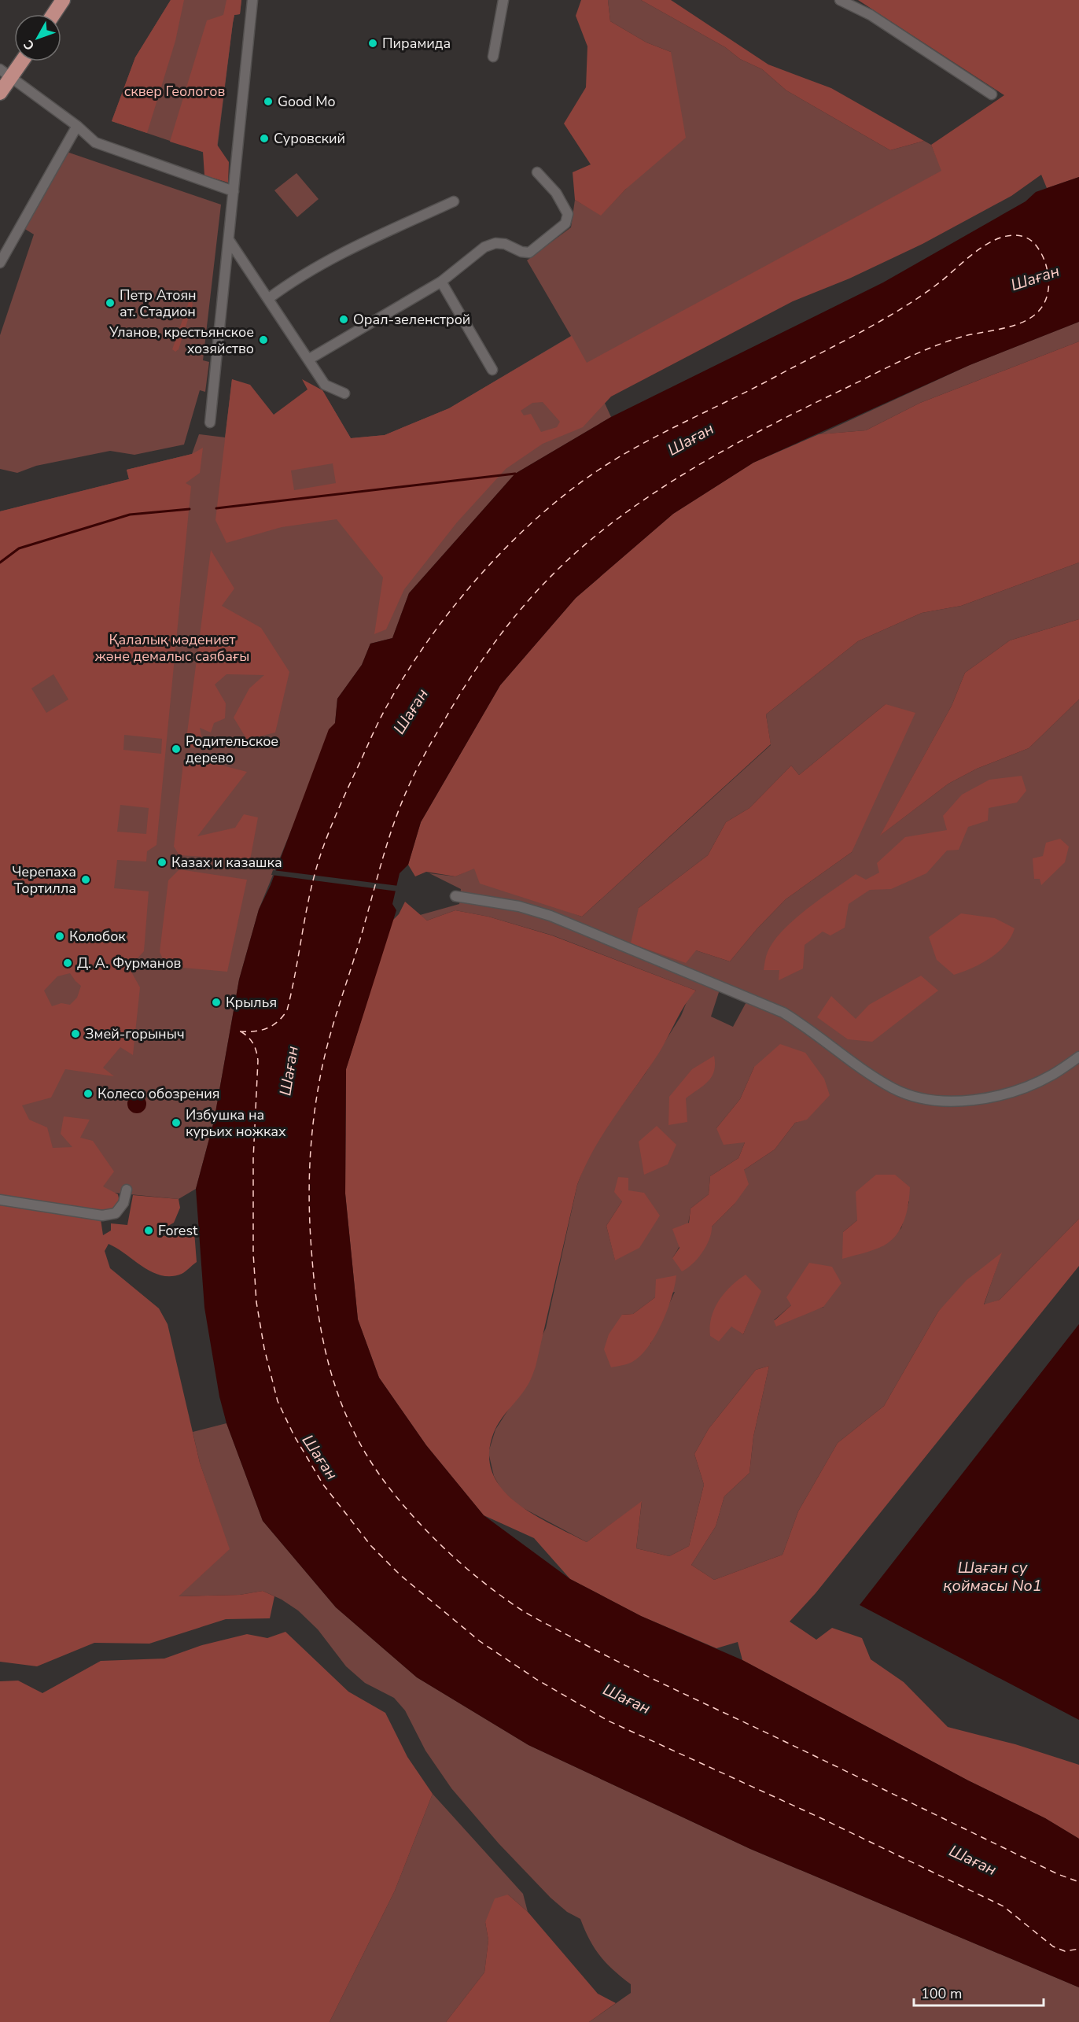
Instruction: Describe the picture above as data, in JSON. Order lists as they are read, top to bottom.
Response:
{
  "water": ["Шаған", "Шаған су қоймасы No1"],
  "parks": ["сквер Геологов", "Қалалық мәдениет және демалыс саябағы"],
  "places": [
    "Пирамида",
    "Good Mo",
    "Суровский",
    "Петр Атоян ат. Стадион",
    "Орал-зеленстрой",
    "Уланов, крестьянское хозяйство",
    "Родительское дерево",
    "Казах и казашка",
    "Черепаха Тортилла",
    "Колобок",
    "Д. А. Фурманов",
    "Крылья",
    "Змей-горыныч",
    "Колесо обозрения",
    "Избушка на курьих ножках",
    "Forest"
  ],
  "scale_bar": "100 m",
  "north": "bottom left"
}
